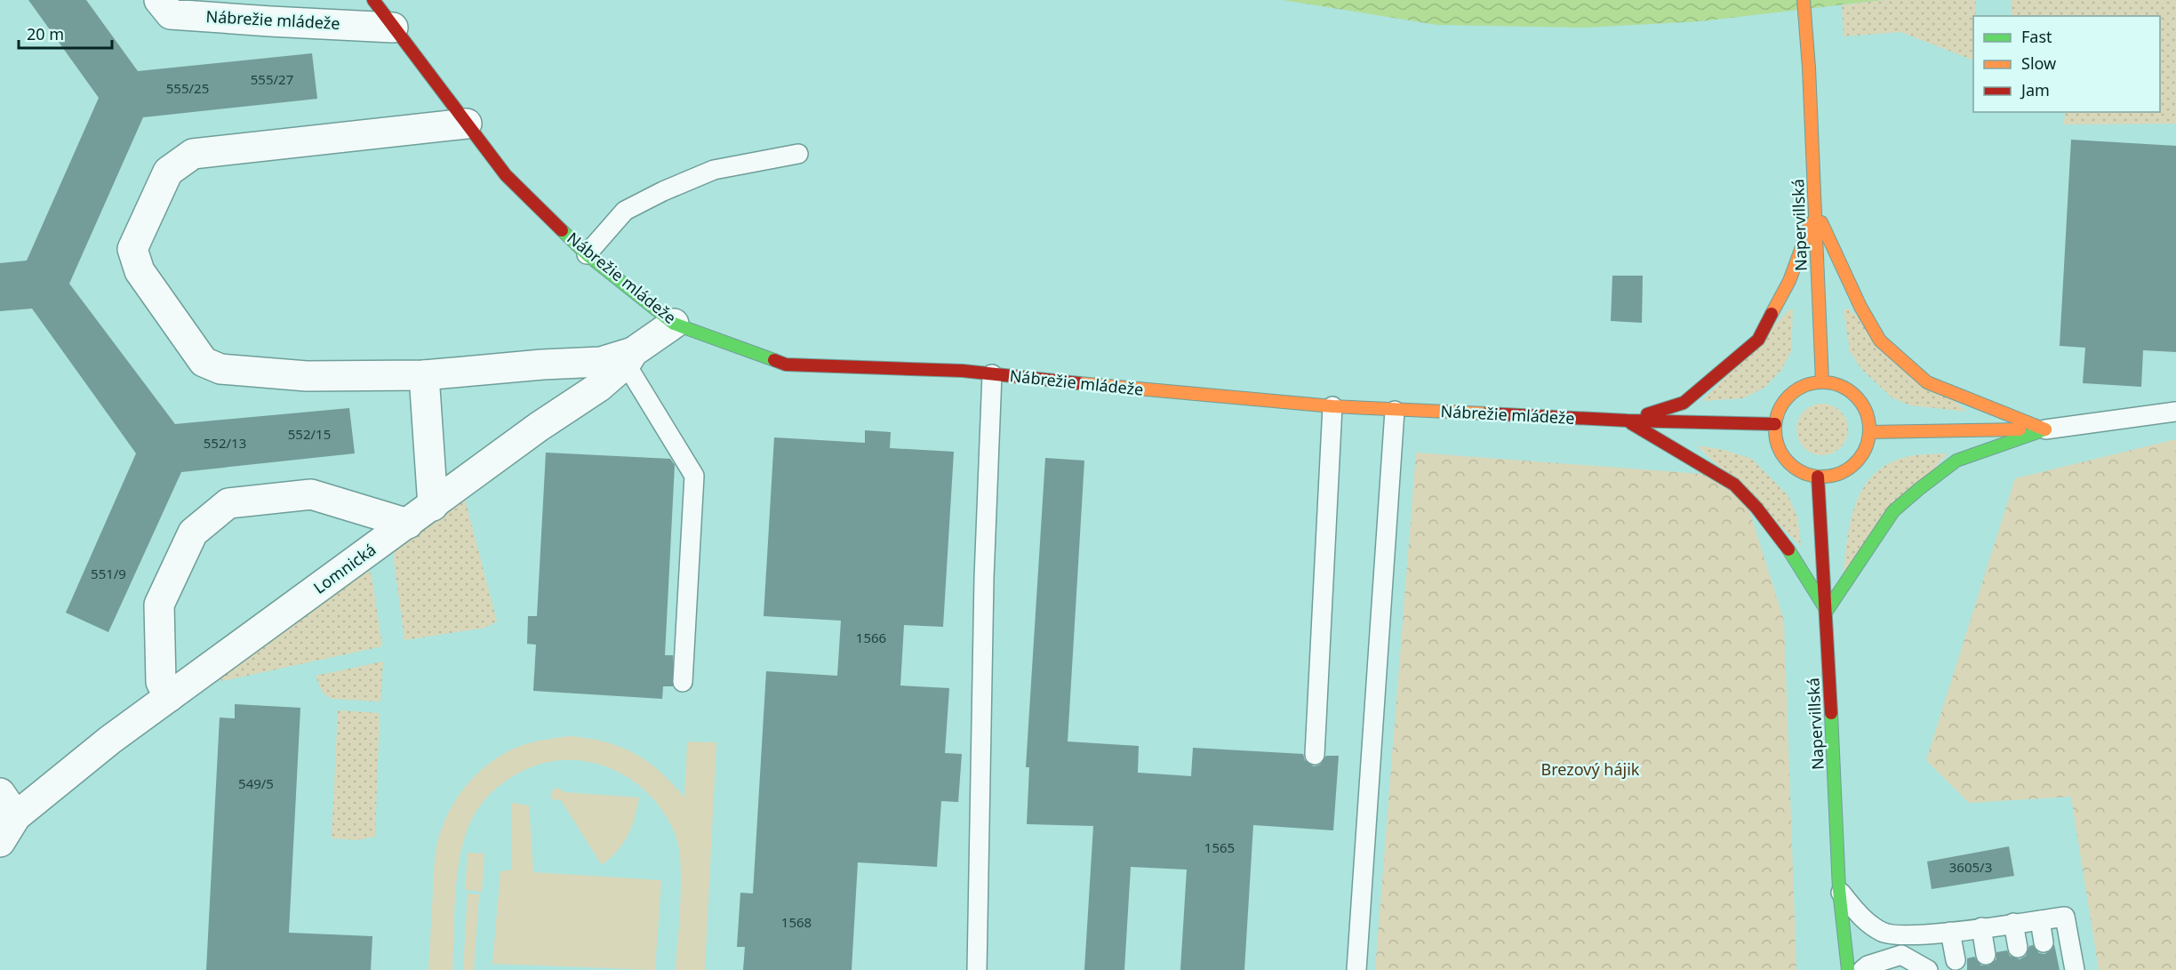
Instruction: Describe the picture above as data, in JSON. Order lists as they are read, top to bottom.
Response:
{
  "streets": {
    "street": ["Nábrežie mládeže", "Napervillská", "Lomnická"]
  },
  "crossings": [
    ["Nábrežie mládeže", "Napervillská"],
    ["Nábrežie mládeže", "Lomnická"]
  ],
  "parks": ["Brezový hájik"],
  "house_numbers": [
    "555/27",
    "555/25",
    "552/15",
    "552/13",
    "551/9",
    "1566",
    "549/5",
    "1565",
    "3605/3",
    "1568"
  ],
  "legend": ["Fast", "Slow", "Jam"],
  "scale_bar": "20 m"
}
